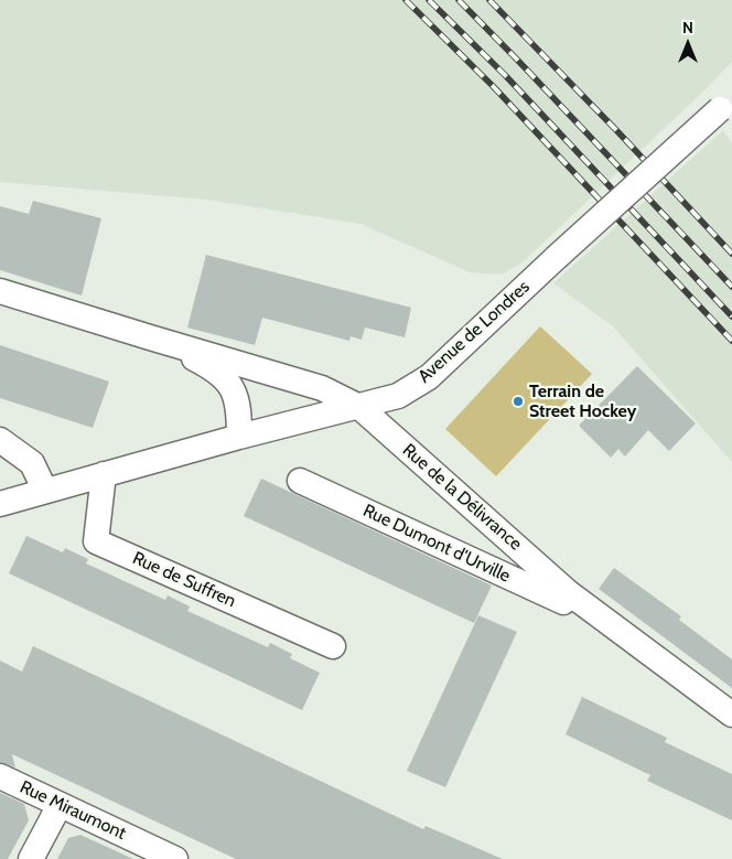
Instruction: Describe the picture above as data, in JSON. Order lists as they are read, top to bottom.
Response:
{
  "streets": {
    "street": [
      "Avenue de Londres",
      "Rue de la Délivrance",
      "Rue Dumont d'Urville",
      "Rue de Suffren",
      "Rue Miraumont"
    ]
  },
  "crossings": [
    ["Avenue de Londres", "Rue de la Délivrance"],
    ["Avenue de Londres", "Rue de Suffren"],
    ["Rue de la Délivrance", "Rue Dumont d'Urville"]
  ],
  "places": ["Terrain de Street Hockey"],
  "north": "top"
}
